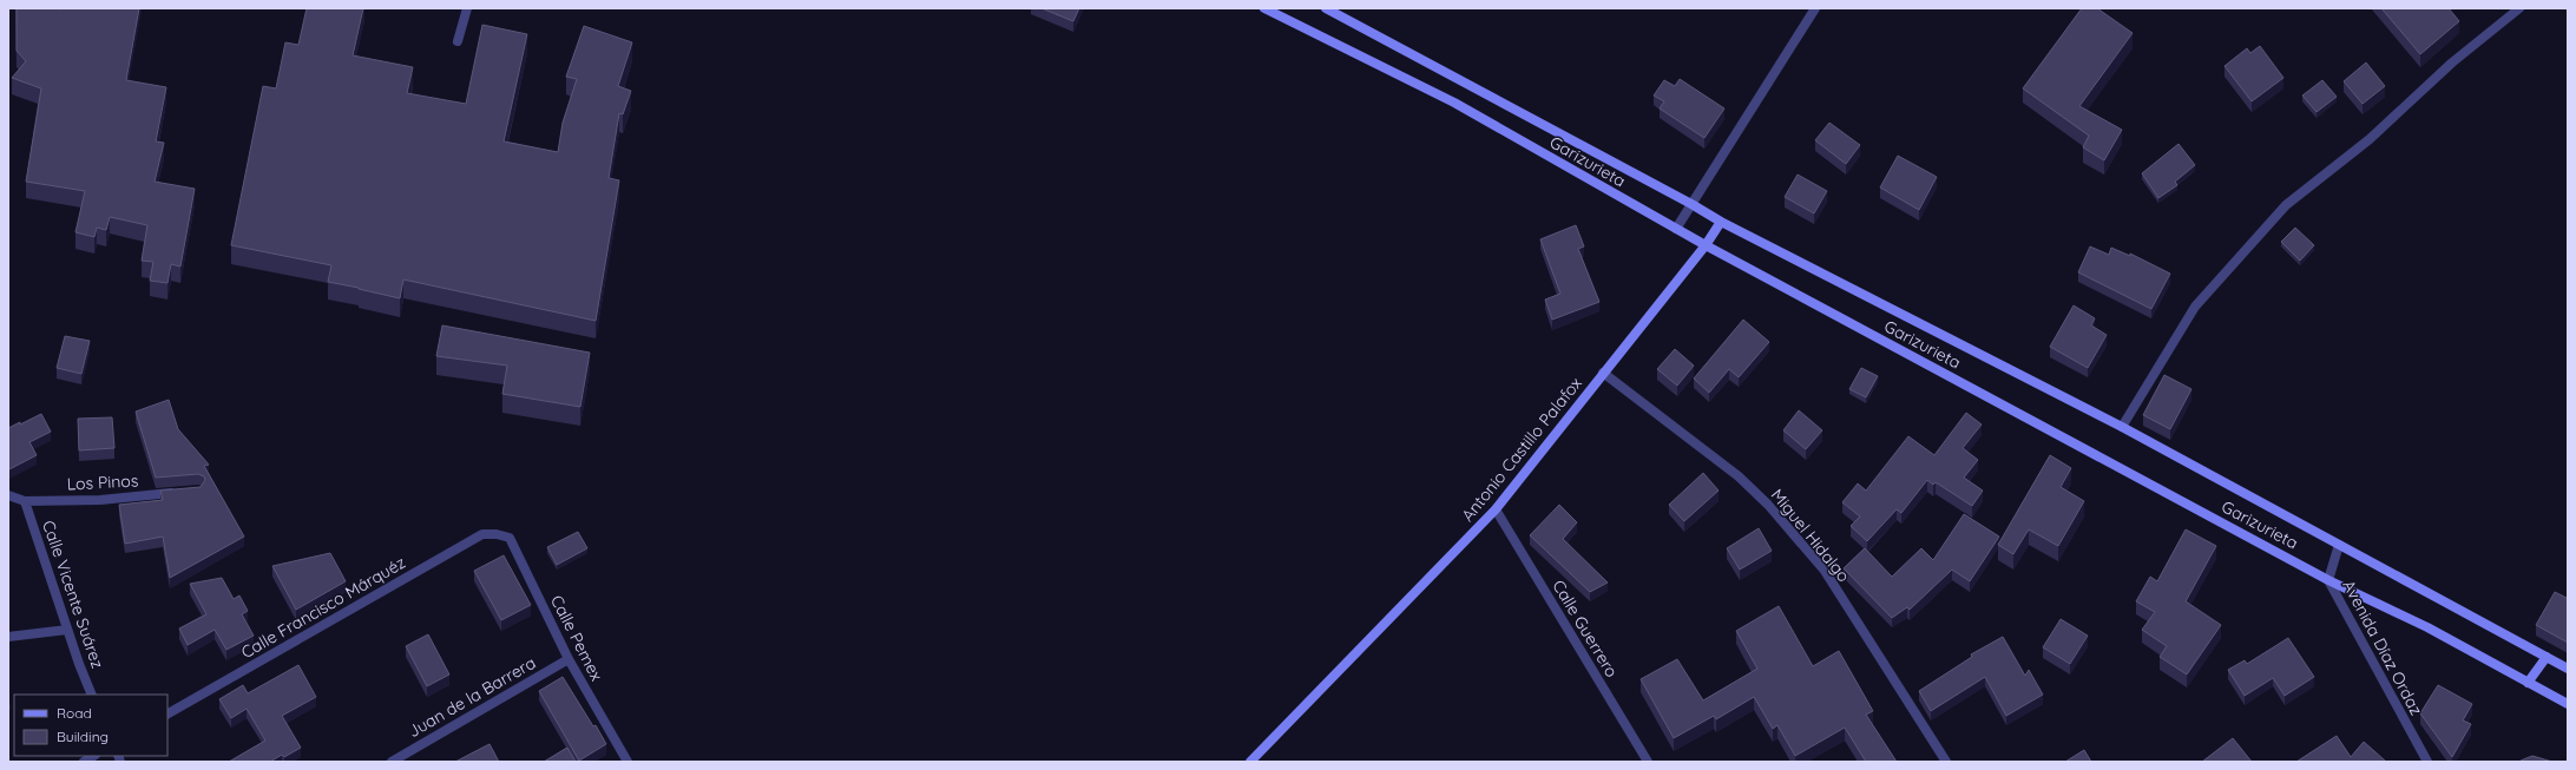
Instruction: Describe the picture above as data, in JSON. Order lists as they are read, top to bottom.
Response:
{
  "streets": {
    "main road": ["Garizurieta", "Antonio Castillo Palafox"],
    "street": [
      "Los Pinos",
      "Miguel Hidalgo",
      "Calle Vicente Suárez",
      "Calle Francisco Márquéz",
      "Calle Guerrero",
      "Calle Pemex",
      "Avenida Díaz Ordaz",
      "Juan de la Barrera"
    ]
  },
  "crossings": [
    ["Garizurieta", "Antonio Castillo Palafox"],
    ["Garizurieta", "Avenida Díaz Ordaz"],
    ["Antonio Castillo Palafox", "Miguel Hidalgo"],
    ["Antonio Castillo Palafox", "Calle Guerrero"],
    ["Los Pinos", "Calle Vicente Suárez"],
    ["Calle Francisco Márquéz", "Calle Pemex"],
    ["Calle Pemex", "Juan de la Barrera"]
  ],
  "legend": ["Road", "Building"]
}
